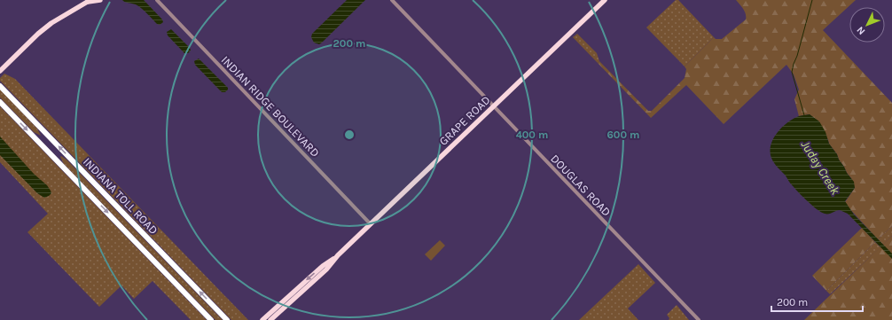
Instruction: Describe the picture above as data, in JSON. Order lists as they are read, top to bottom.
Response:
{
  "streets": {
    "highway": ["INDIANA TOLL ROAD"],
    "main road": ["GRAPE ROAD"],
    "street": ["INDIAN RIDGE BOULEVARD", "DOUGLAS ROAD"]
  },
  "crossings": [
    ["INDIAN RIDGE BOULEVARD", "GRAPE ROAD"],
    ["GRAPE ROAD", "DOUGLAS ROAD"]
  ],
  "water": ["Juday Creek"],
  "scale_bar": "200 m",
  "north": "bottom left",
  "rings": ["200 m", "400 m", "600 m"]
}
